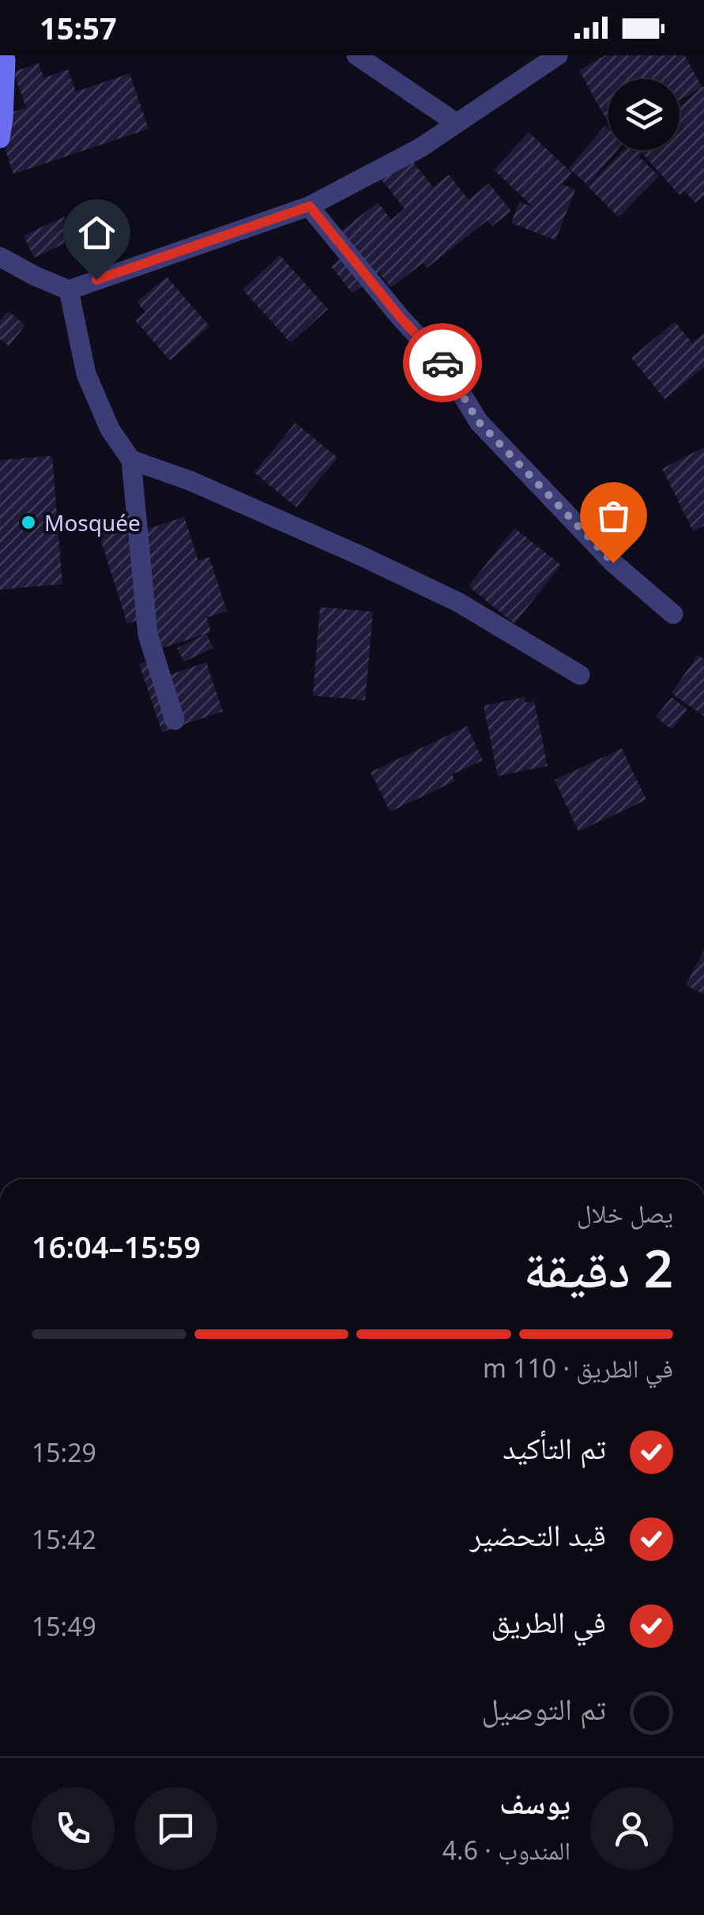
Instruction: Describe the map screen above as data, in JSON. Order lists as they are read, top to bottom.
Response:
{
  "places": ["Mosquée"],
  "page": {
    "status": "15:57",
    "heading": ["2 دقيقة", "يصل خلال", "15:59–16:04"],
    "panel": ["يوسف", "المندوب · 4.6"],
    "bar": "في الطريق · 110 m",
    "list": [
      ["تم التأكيد", "15:29"],
      ["قيد التحضير", "15:42"],
      ["في الطريق", "15:49"],
      "تم التوصيل"
    ]
  }
}
